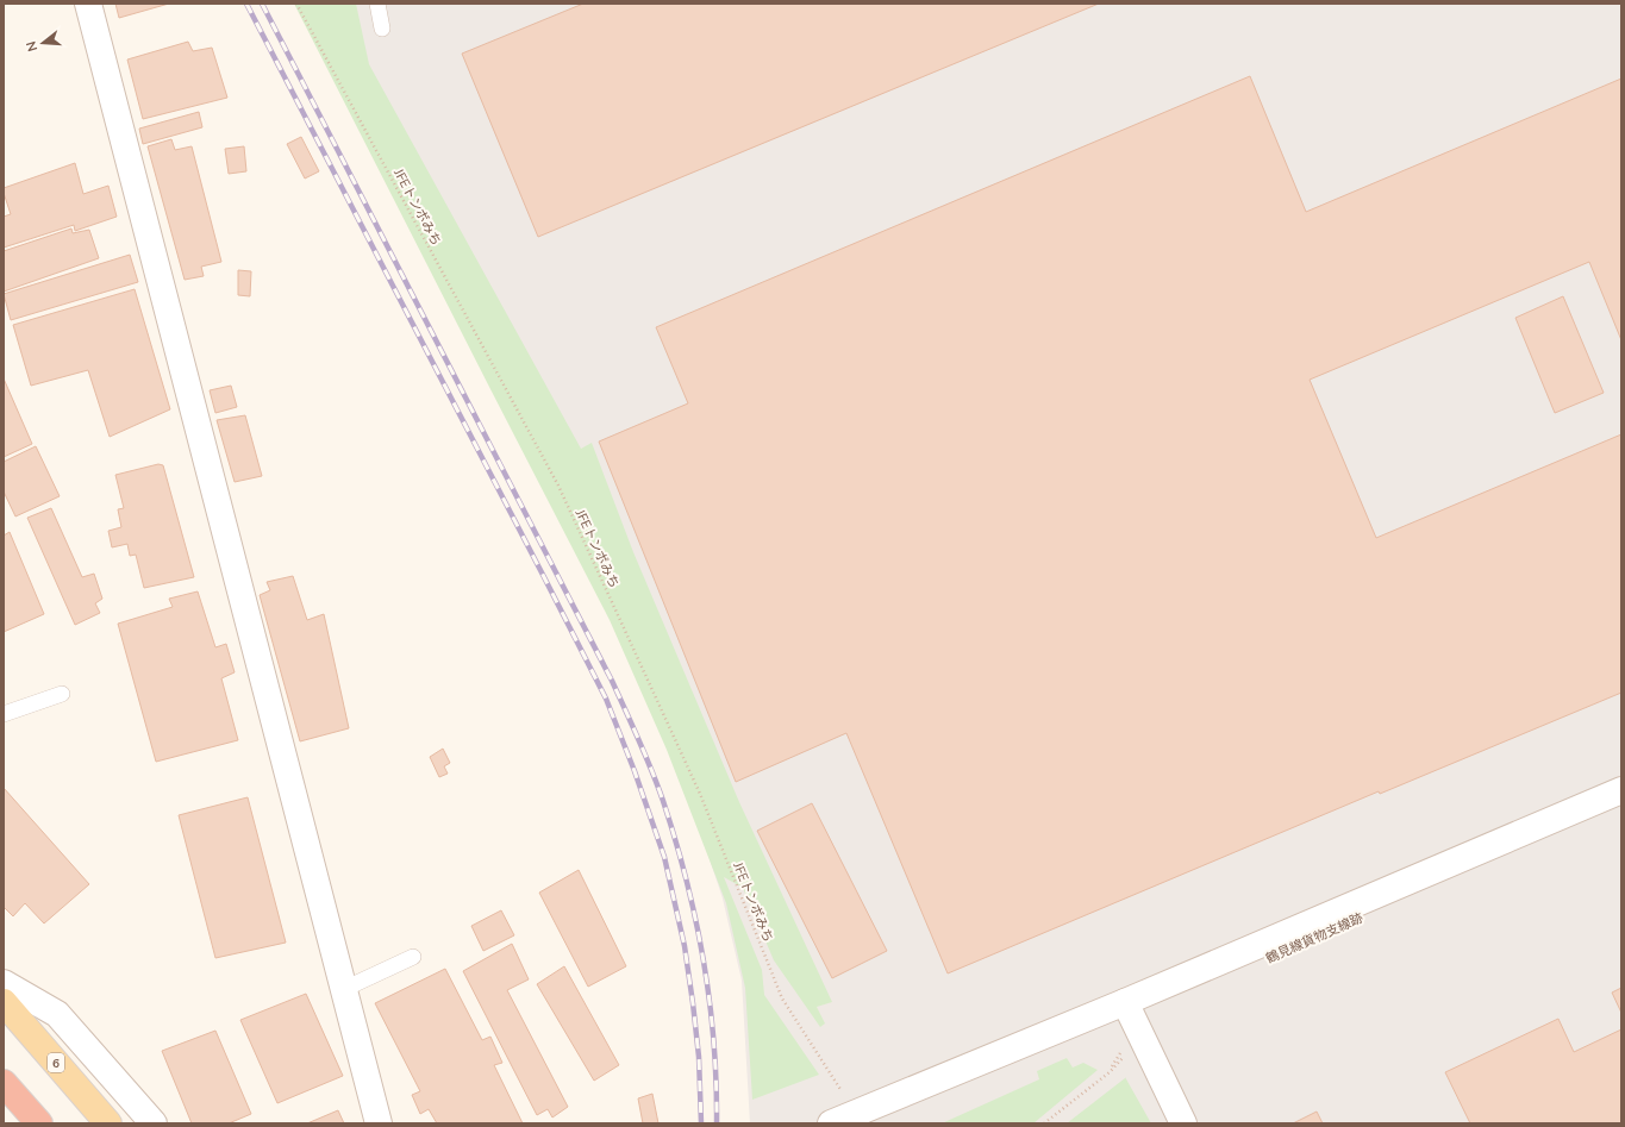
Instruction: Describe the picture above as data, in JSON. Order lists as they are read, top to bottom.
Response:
{
  "streets": {
    "main road": ["6"],
    "path": ["JFEトンボみち"]
  },
  "north": "left"
}
